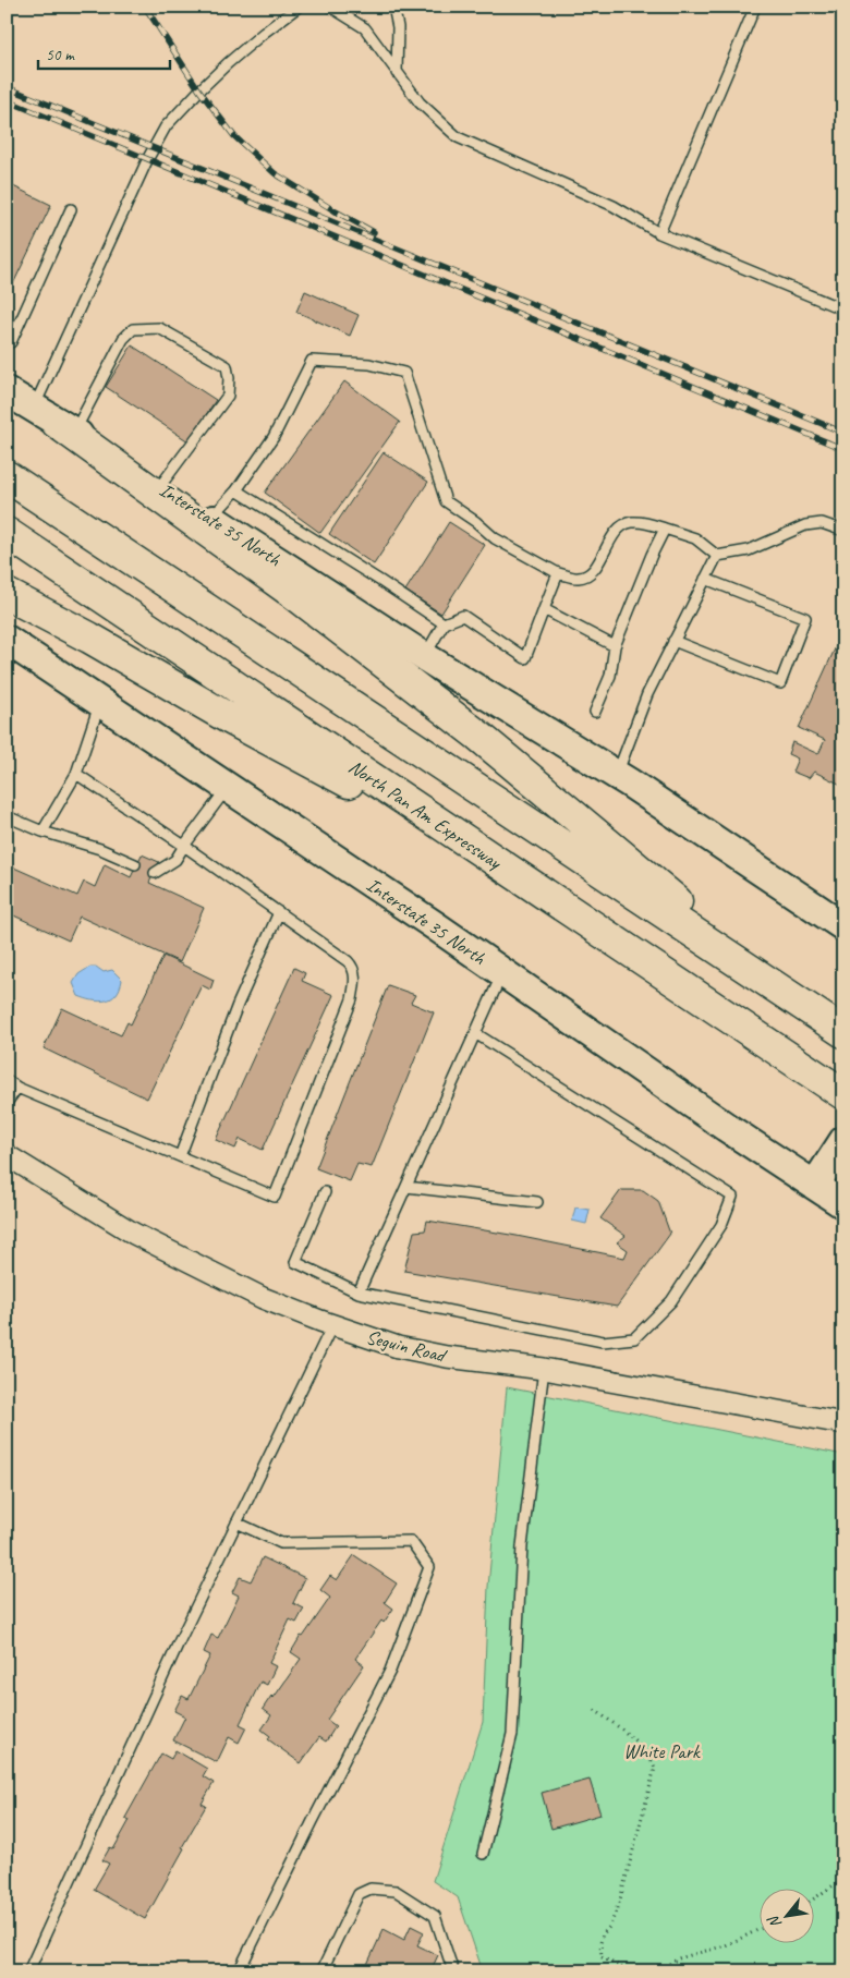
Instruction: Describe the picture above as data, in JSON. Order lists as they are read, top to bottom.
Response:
{
  "streets": {
    "highway": ["North Pan Am Expressway"],
    "main road": ["Interstate 35 North"],
    "street": ["Seguin Road"]
  },
  "parks": ["White Park"],
  "scale_bar": "50 m",
  "north": "bottom left"
}
